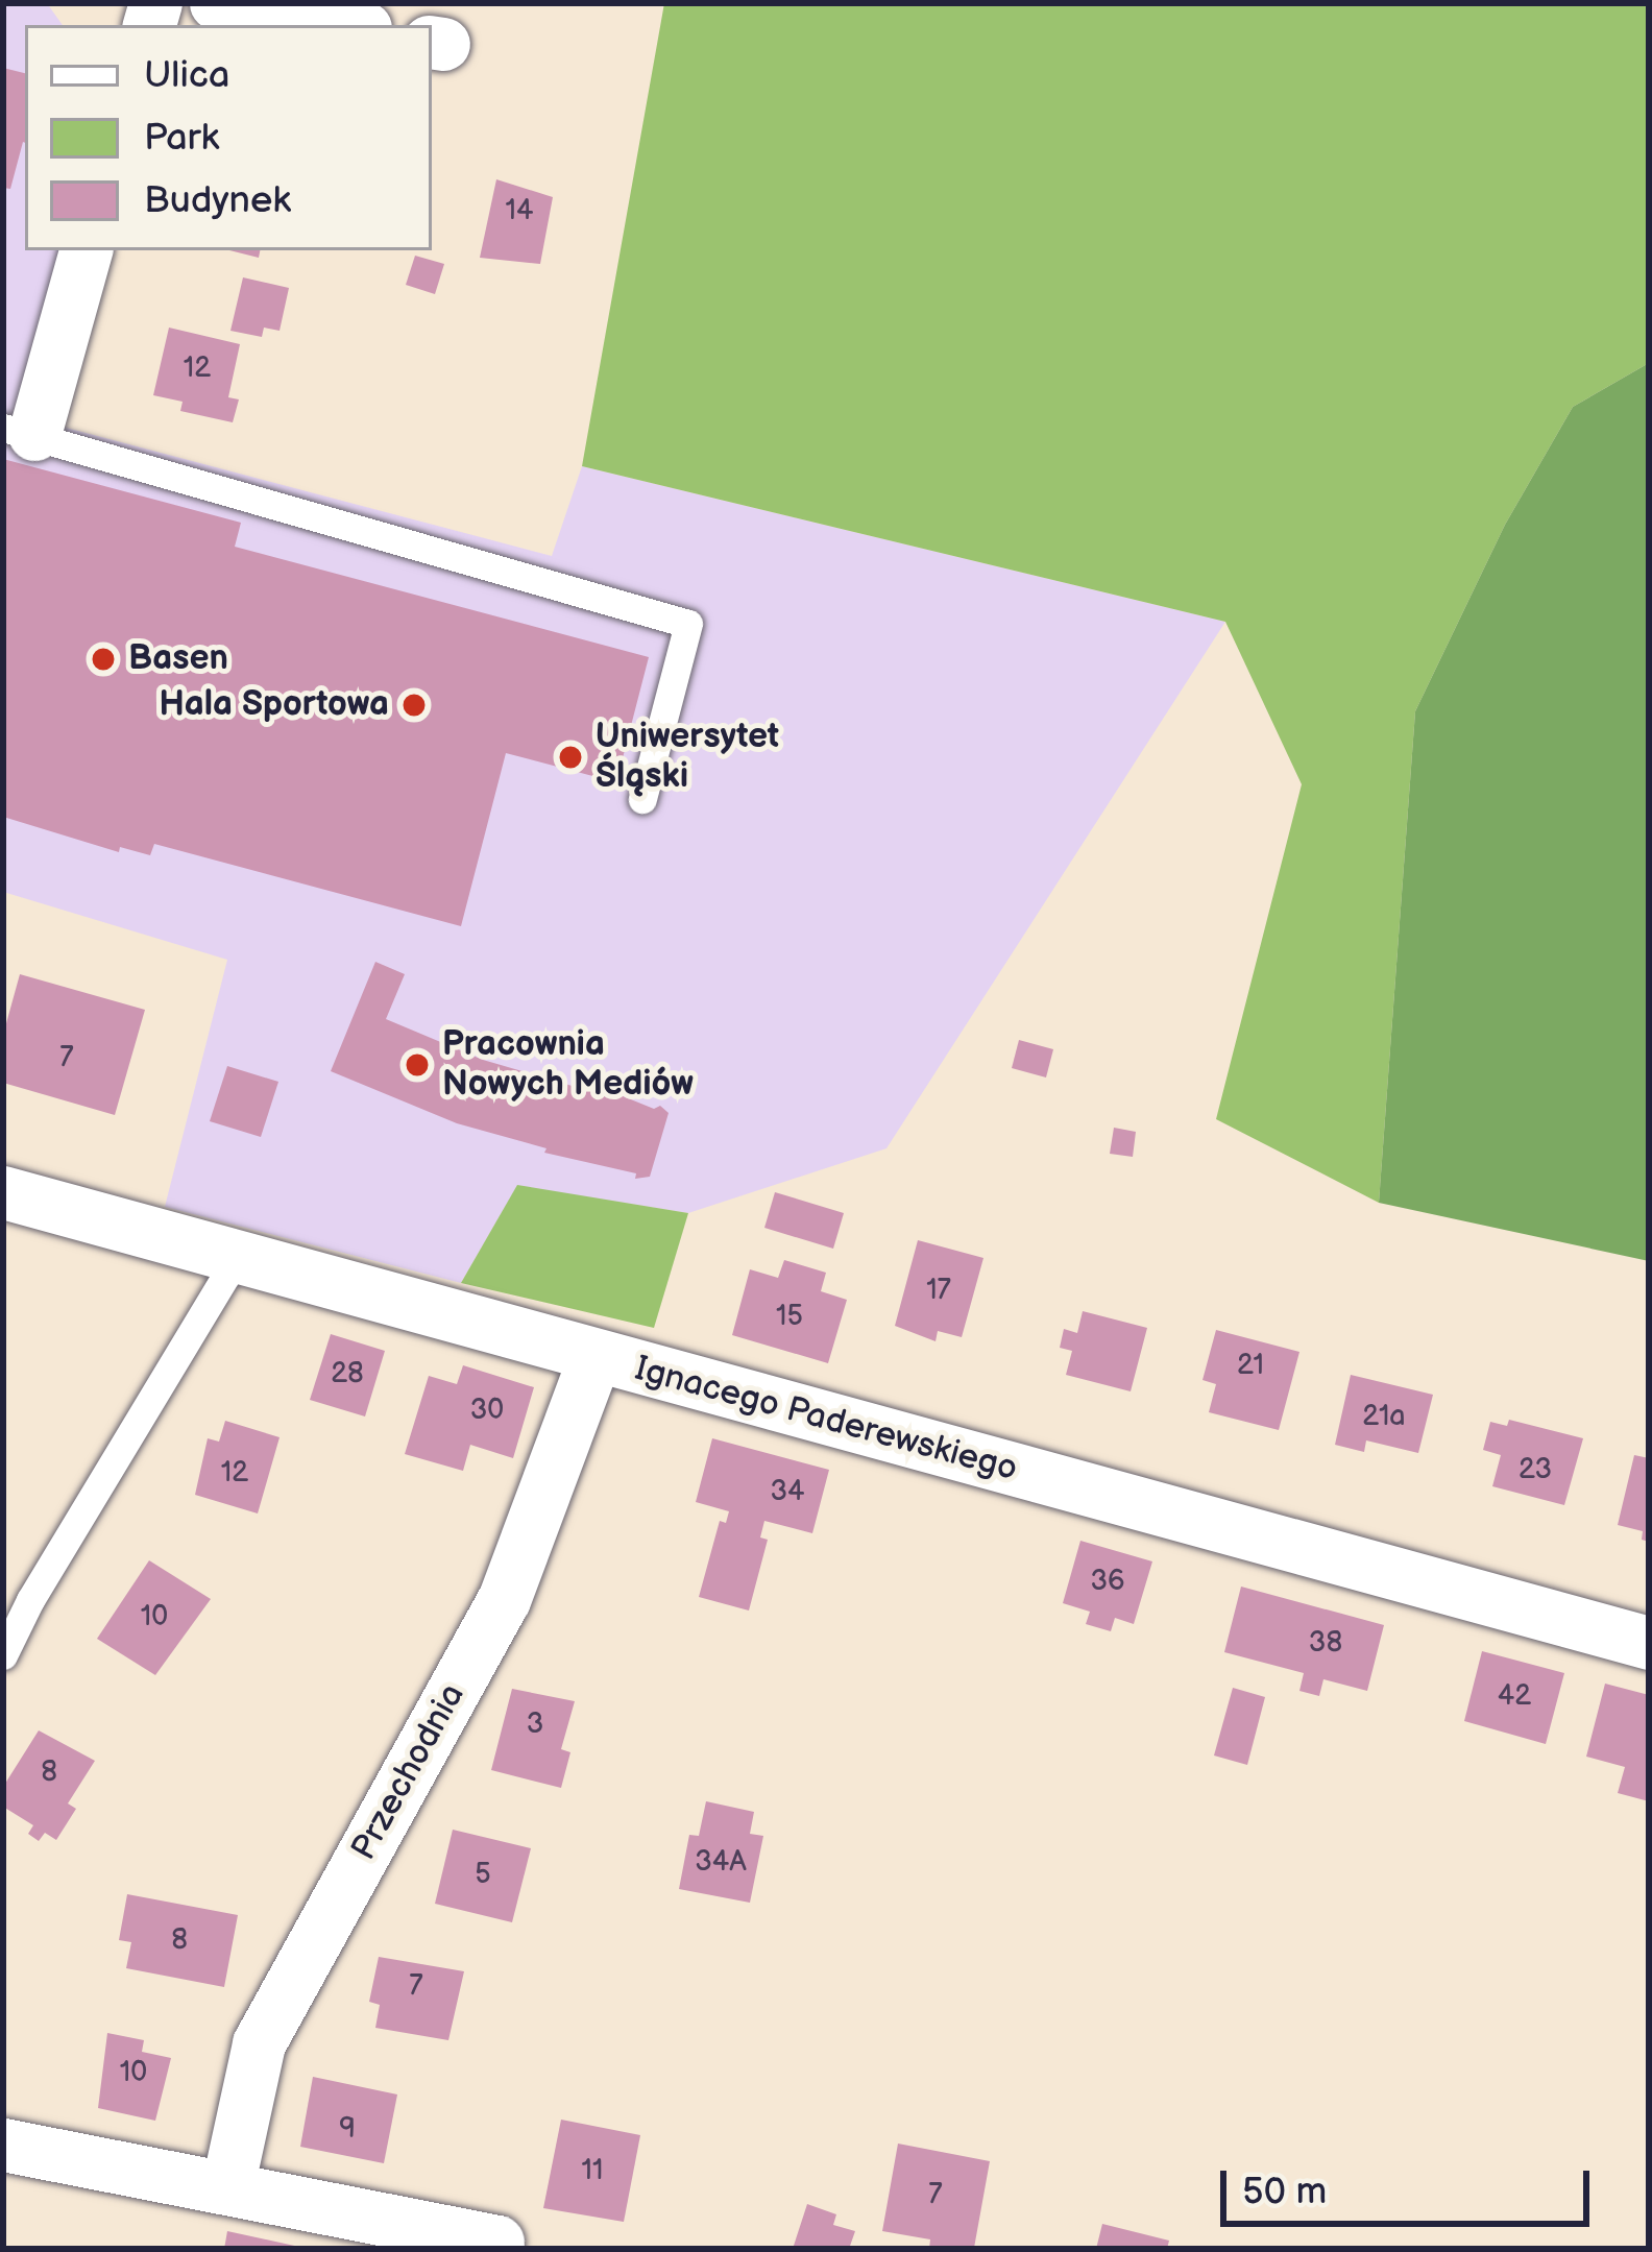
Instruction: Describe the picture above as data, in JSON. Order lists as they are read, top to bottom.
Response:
{
  "streets": {
    "street": ["Ignacego Paderewskiego", "Przechodnia"]
  },
  "crossings": [
    ["Ignacego Paderewskiego", "Przechodnia"]
  ],
  "places": [
    "Basen",
    "Hala Sportowa",
    "Uniwersytet Śląski",
    "Pracownia Nowych Mediów"
  ],
  "house_numbers": [
    "14",
    "12",
    "7",
    "17",
    "15",
    "21",
    "28",
    "30",
    "21a",
    "23",
    "12",
    "34",
    "36",
    "10",
    "38",
    "42",
    "3",
    "8",
    "34A",
    "5",
    "8",
    "7",
    "10",
    "9",
    "11",
    "7"
  ],
  "legend": ["Ulica", "Park", "Budynek"],
  "scale_bar": "50 m"
}
